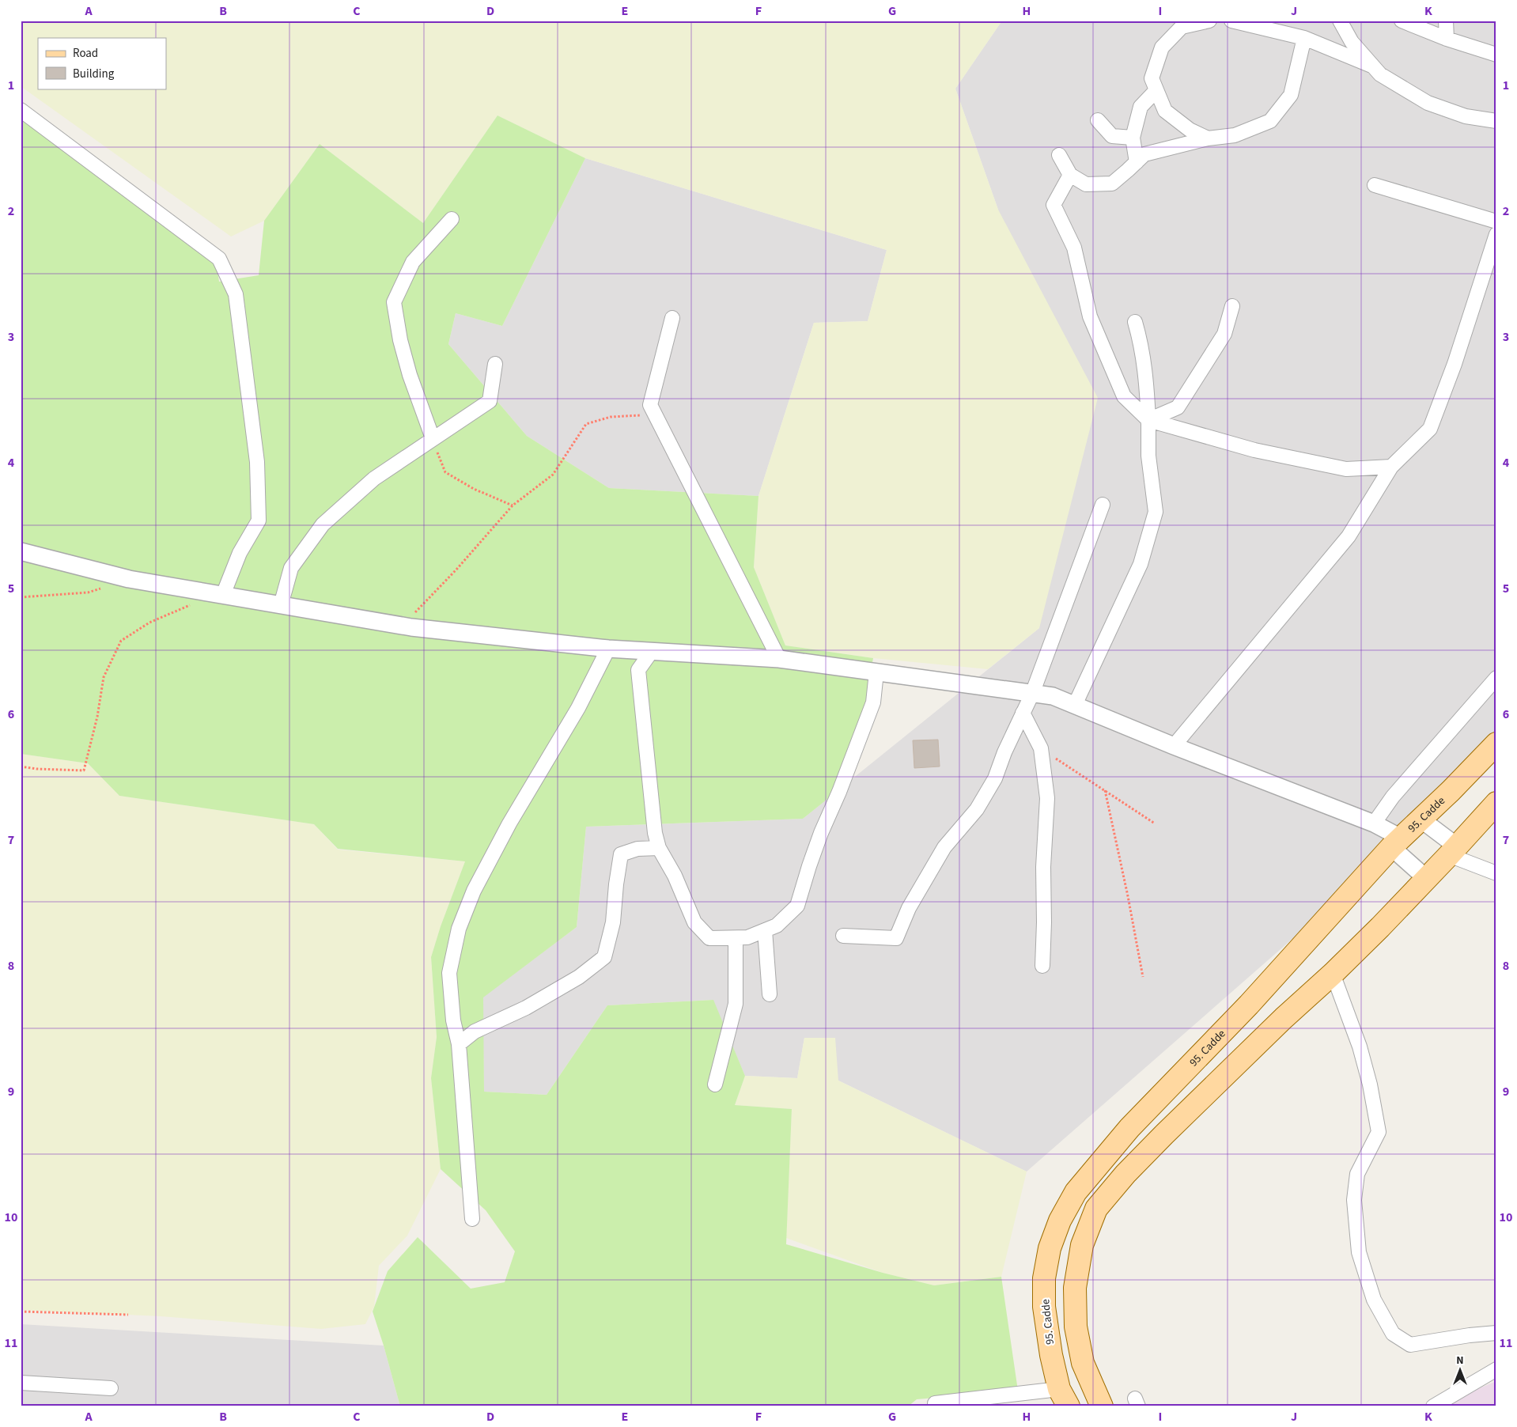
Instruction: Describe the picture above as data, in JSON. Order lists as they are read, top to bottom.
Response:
{
  "streets": {
    "main road": ["95. Cadde"]
  },
  "legend": ["Road", "Building"],
  "north": "top",
  "grid": {
    "columns": [
      "A",
      "B",
      "C",
      "D",
      "E",
      "F",
      "G",
      "H",
      "I",
      "J",
      "K"
    ],
    "rows": [
      "1",
      "2",
      "3",
      "4",
      "5",
      "6",
      "7",
      "8",
      "9",
      "10",
      "11"
    ]
  }
}
